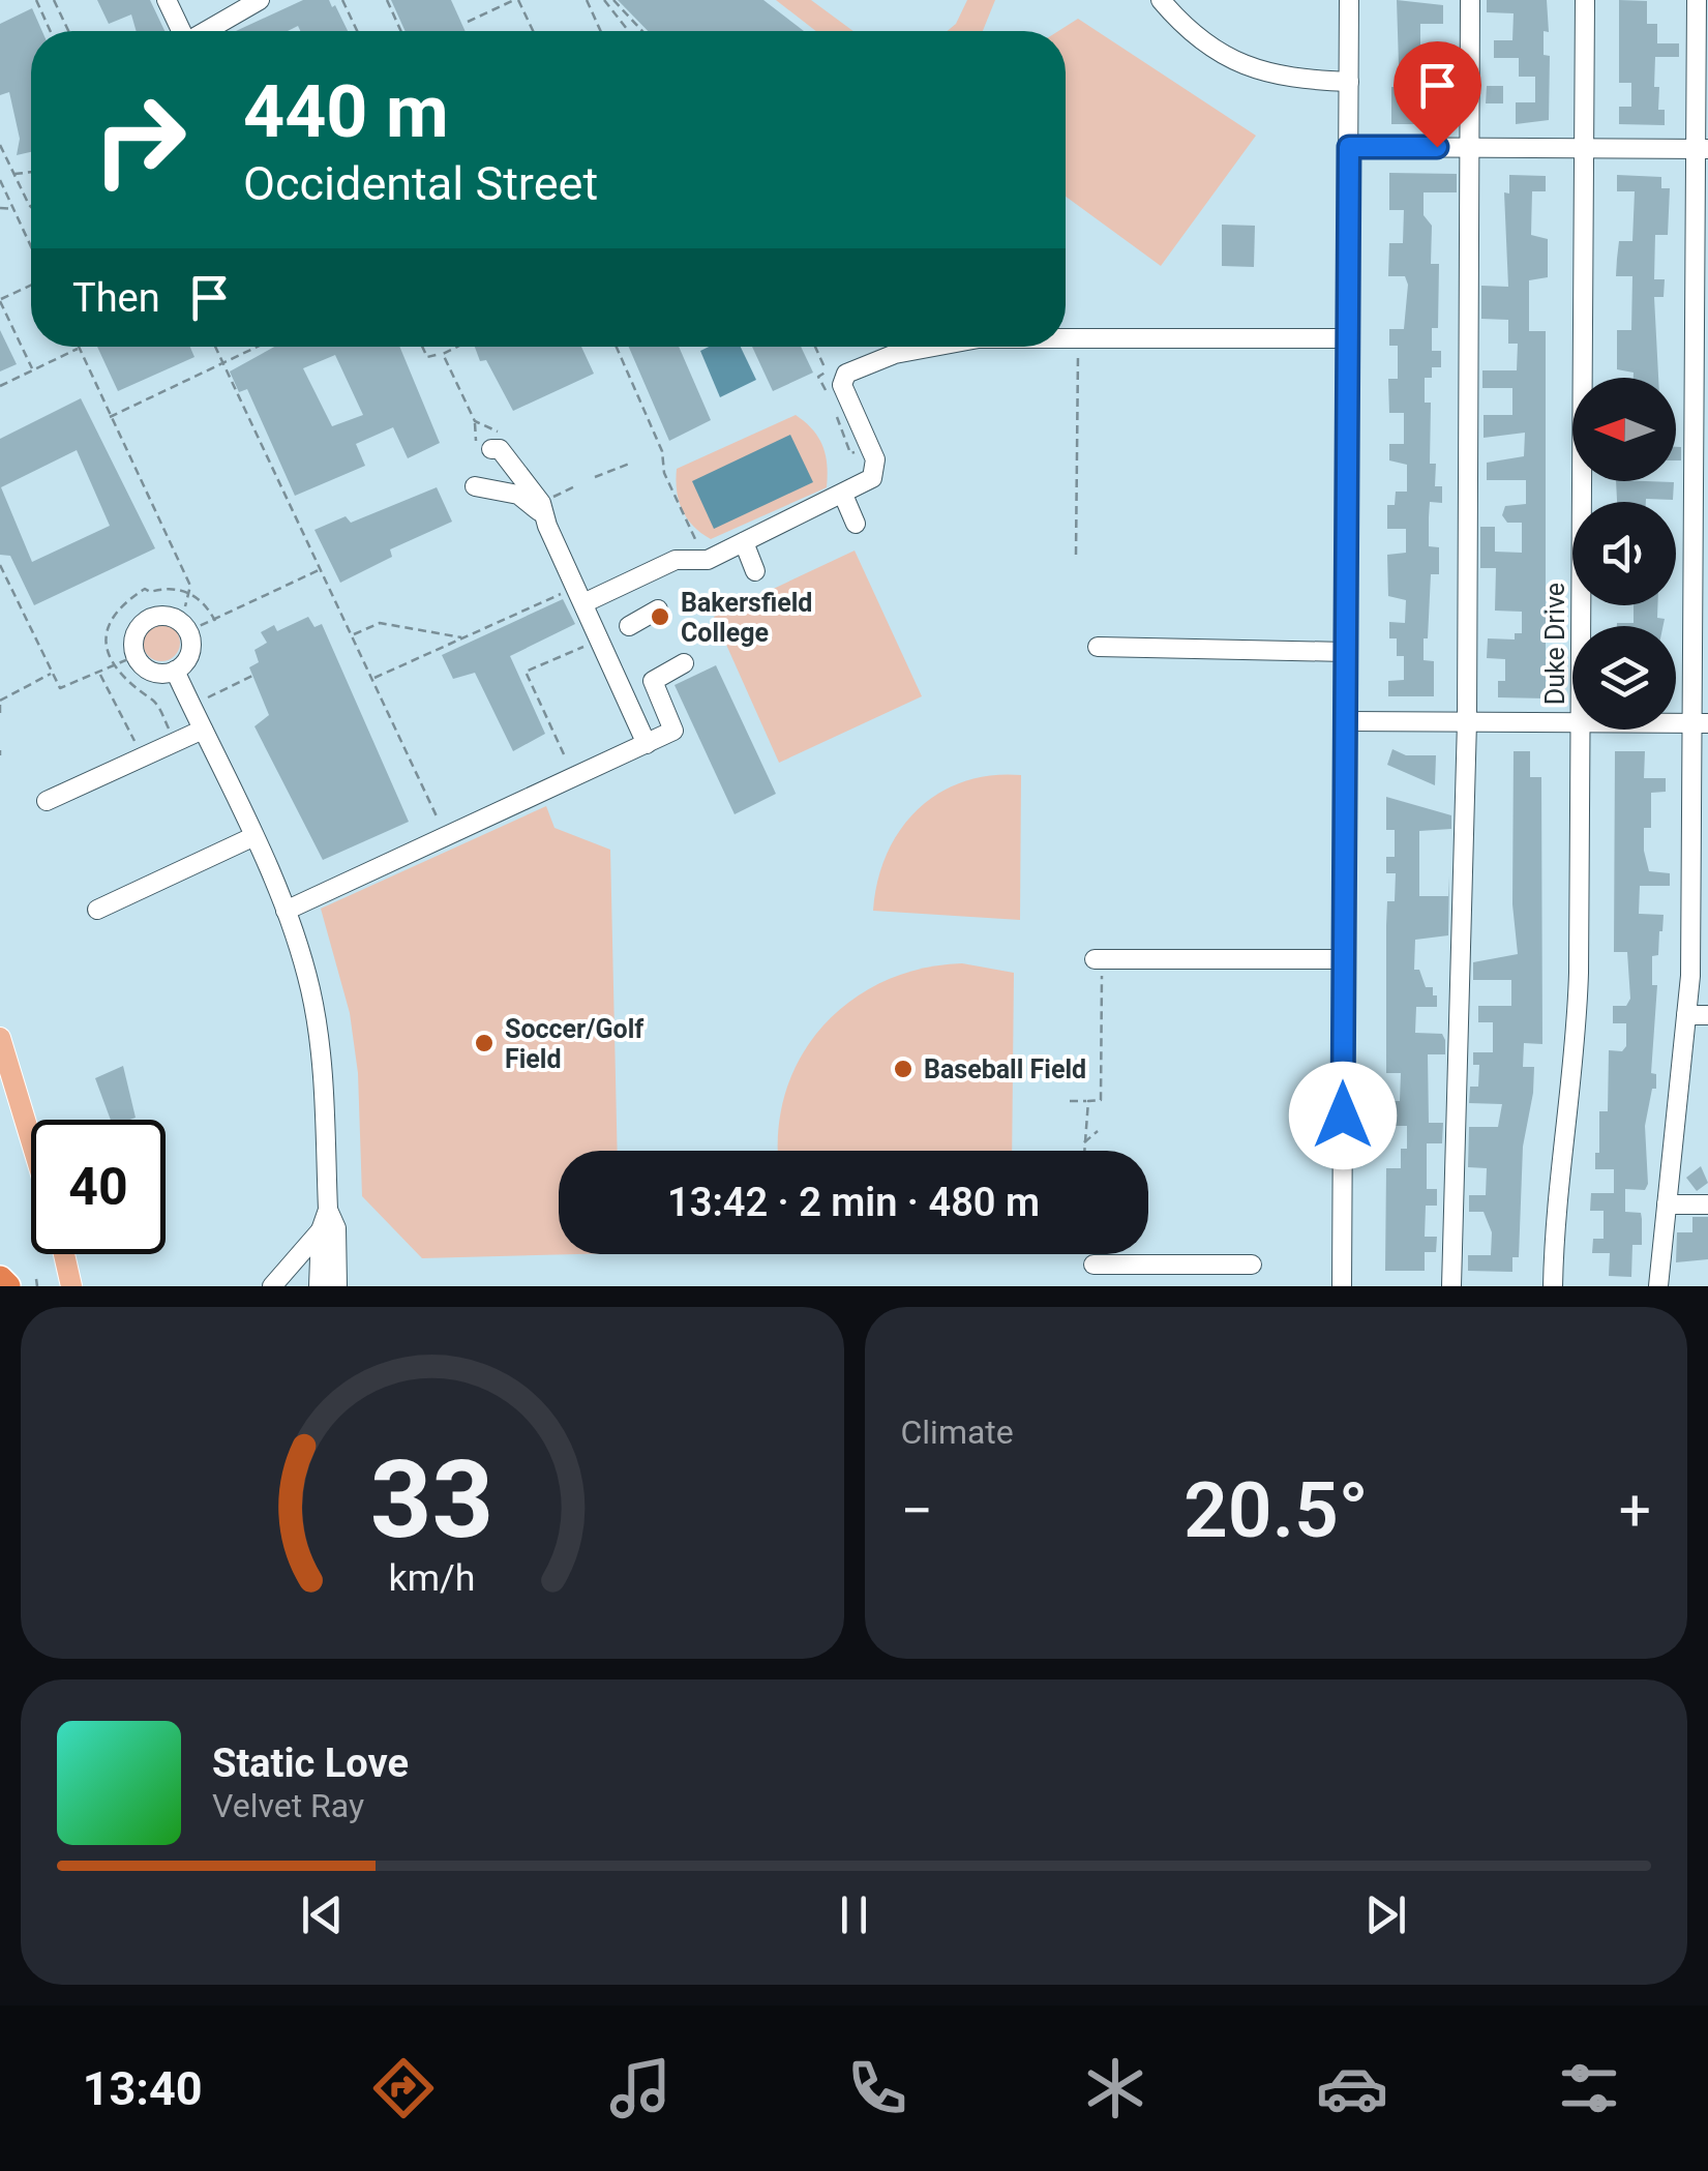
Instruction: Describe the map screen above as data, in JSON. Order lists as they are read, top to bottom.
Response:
{
  "streets": {
    "street": ["Duke Drive"]
  },
  "places": ["Bakersfield College", "Soccer/Golf Field", "Baseball Field"],
  "north": "left",
  "page": {
    "turn": ["440 m", "Occidental Street"],
    "then": "Then",
    "limit": "40",
    "trip": "13:42 · 2 min · 480 m",
    "tile": "Climate",
    "heat": ["−", "20.5°", "+"],
    "song": ["Static Love", "Velvet Ray"],
    "tabs": "13:40",
    "gauge": ["33", "km/h"]
  }
}
